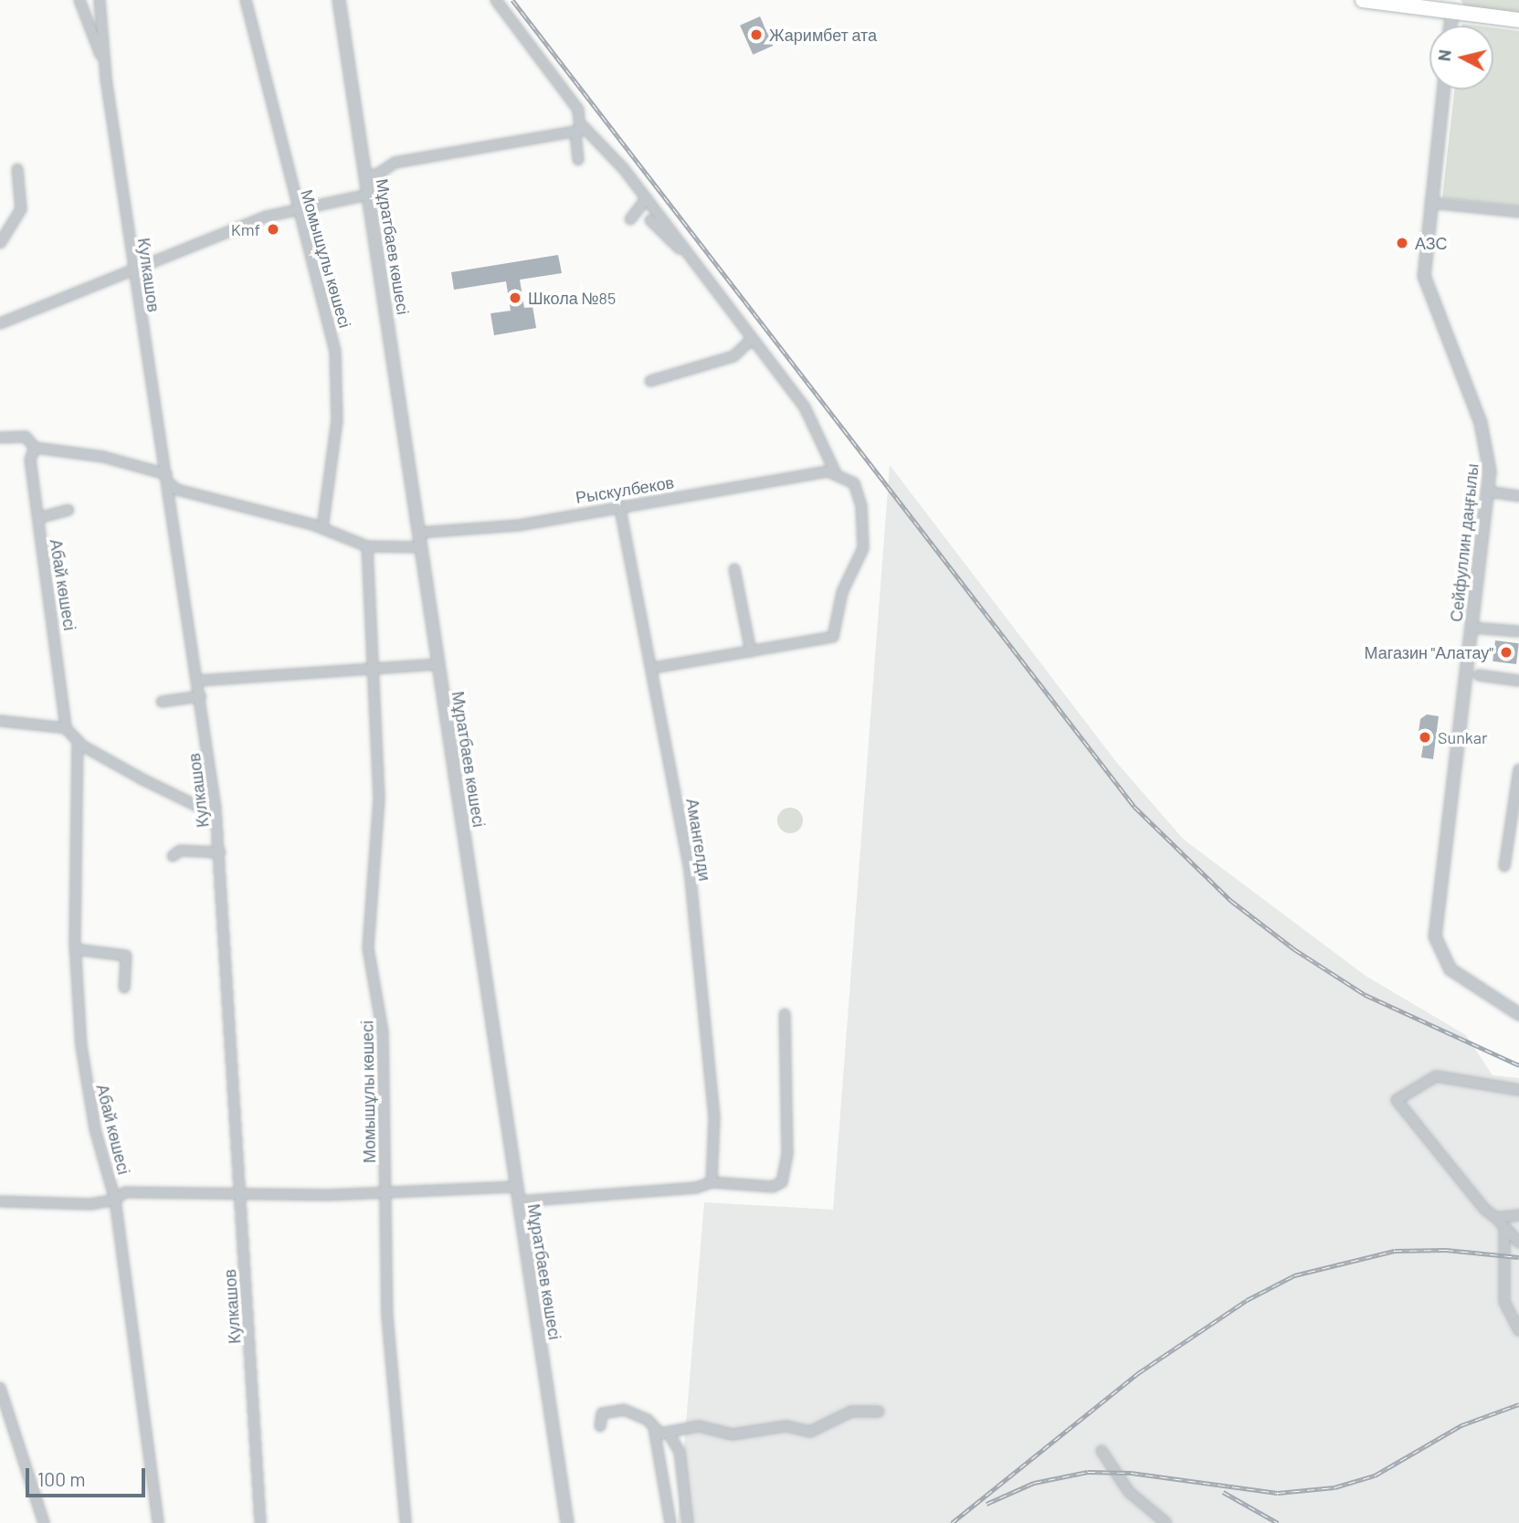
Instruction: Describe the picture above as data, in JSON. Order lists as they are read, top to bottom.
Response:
{
  "streets": {
    "street": [
      "Мұратбаев көшесі",
      "Момышұлы көшесі",
      "Кулкашов",
      "Рыскулбеков",
      "Сейфуллин даңғылы",
      "Абай көшесі",
      "Амангелди"
    ]
  },
  "crossings": [
    ["Мұратбаев көшесі", "Рыскулбеков"],
    ["Рыскулбеков", "Амангелди"]
  ],
  "places": [
    "Жаримбет ата",
    "Kmf",
    "АЗС",
    "Школа №85",
    "Магазин \"Алатау\"",
    "Sunkar"
  ],
  "scale_bar": "100 m",
  "north": "left"
}
